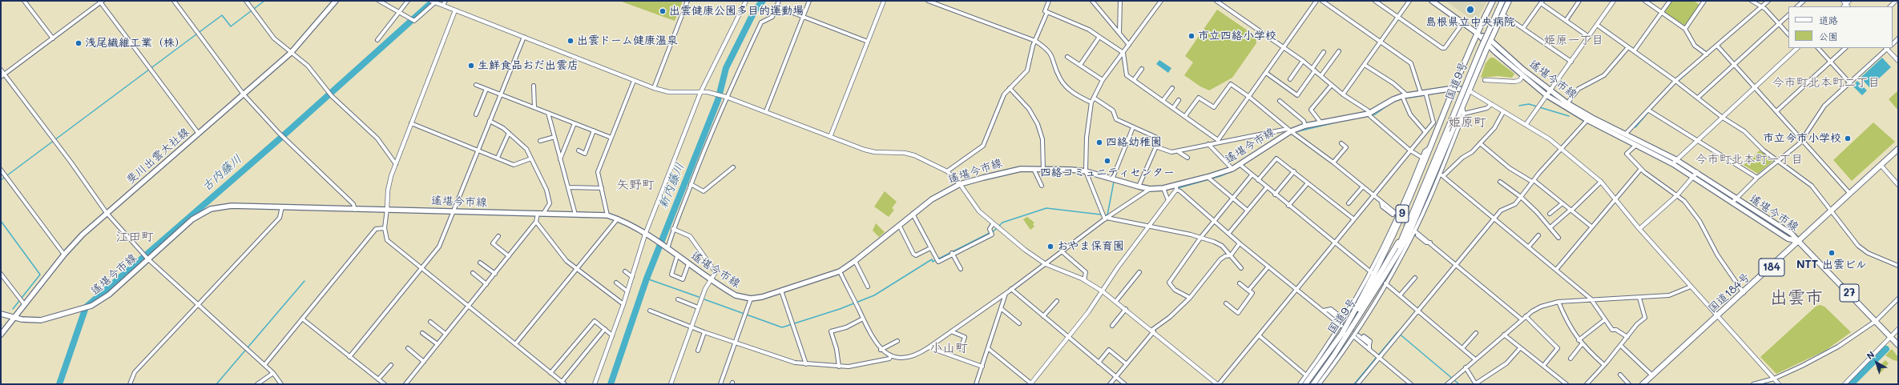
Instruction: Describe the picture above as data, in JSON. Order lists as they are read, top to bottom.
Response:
{
  "streets": {
    "main road": [
      "遙堪今市線",
      "国道9号",
      "斐川出雲大社線",
      "9",
      "184",
      "国道184号",
      "27"
    ]
  },
  "crossings": [
    ["遙堪今市線", "斐川出雲大社線"],
    ["遙堪今市線", "9"],
    ["遙堪今市線", "国道184号"],
    ["遙堪今市線", "27"],
    ["国道9号", "9"],
    ["国道184号", "27"]
  ],
  "districts": [
    "姫原一丁目",
    "今市町北本町二丁目",
    "姫原町",
    "今市町北本町一丁目",
    "矢野町",
    "江田町",
    "出雲市",
    "小山町"
  ],
  "water": ["古内藤川", "新内藤川"],
  "places": [
    "島根県立中央病院",
    "出雲健康公園多目的運動場",
    "市立四絡小学校",
    "出雲ドーム健康温泉",
    "浅尾繊維工業（株）",
    "生鮮食品おだ出雲店",
    "市立今市小学校",
    "四絡幼稚園",
    "四絡コミュニティセンター",
    "おやま保育園",
    "NTT 出雲ビル"
  ],
  "legend": ["道路", "公園"],
  "north": "top left"
}
